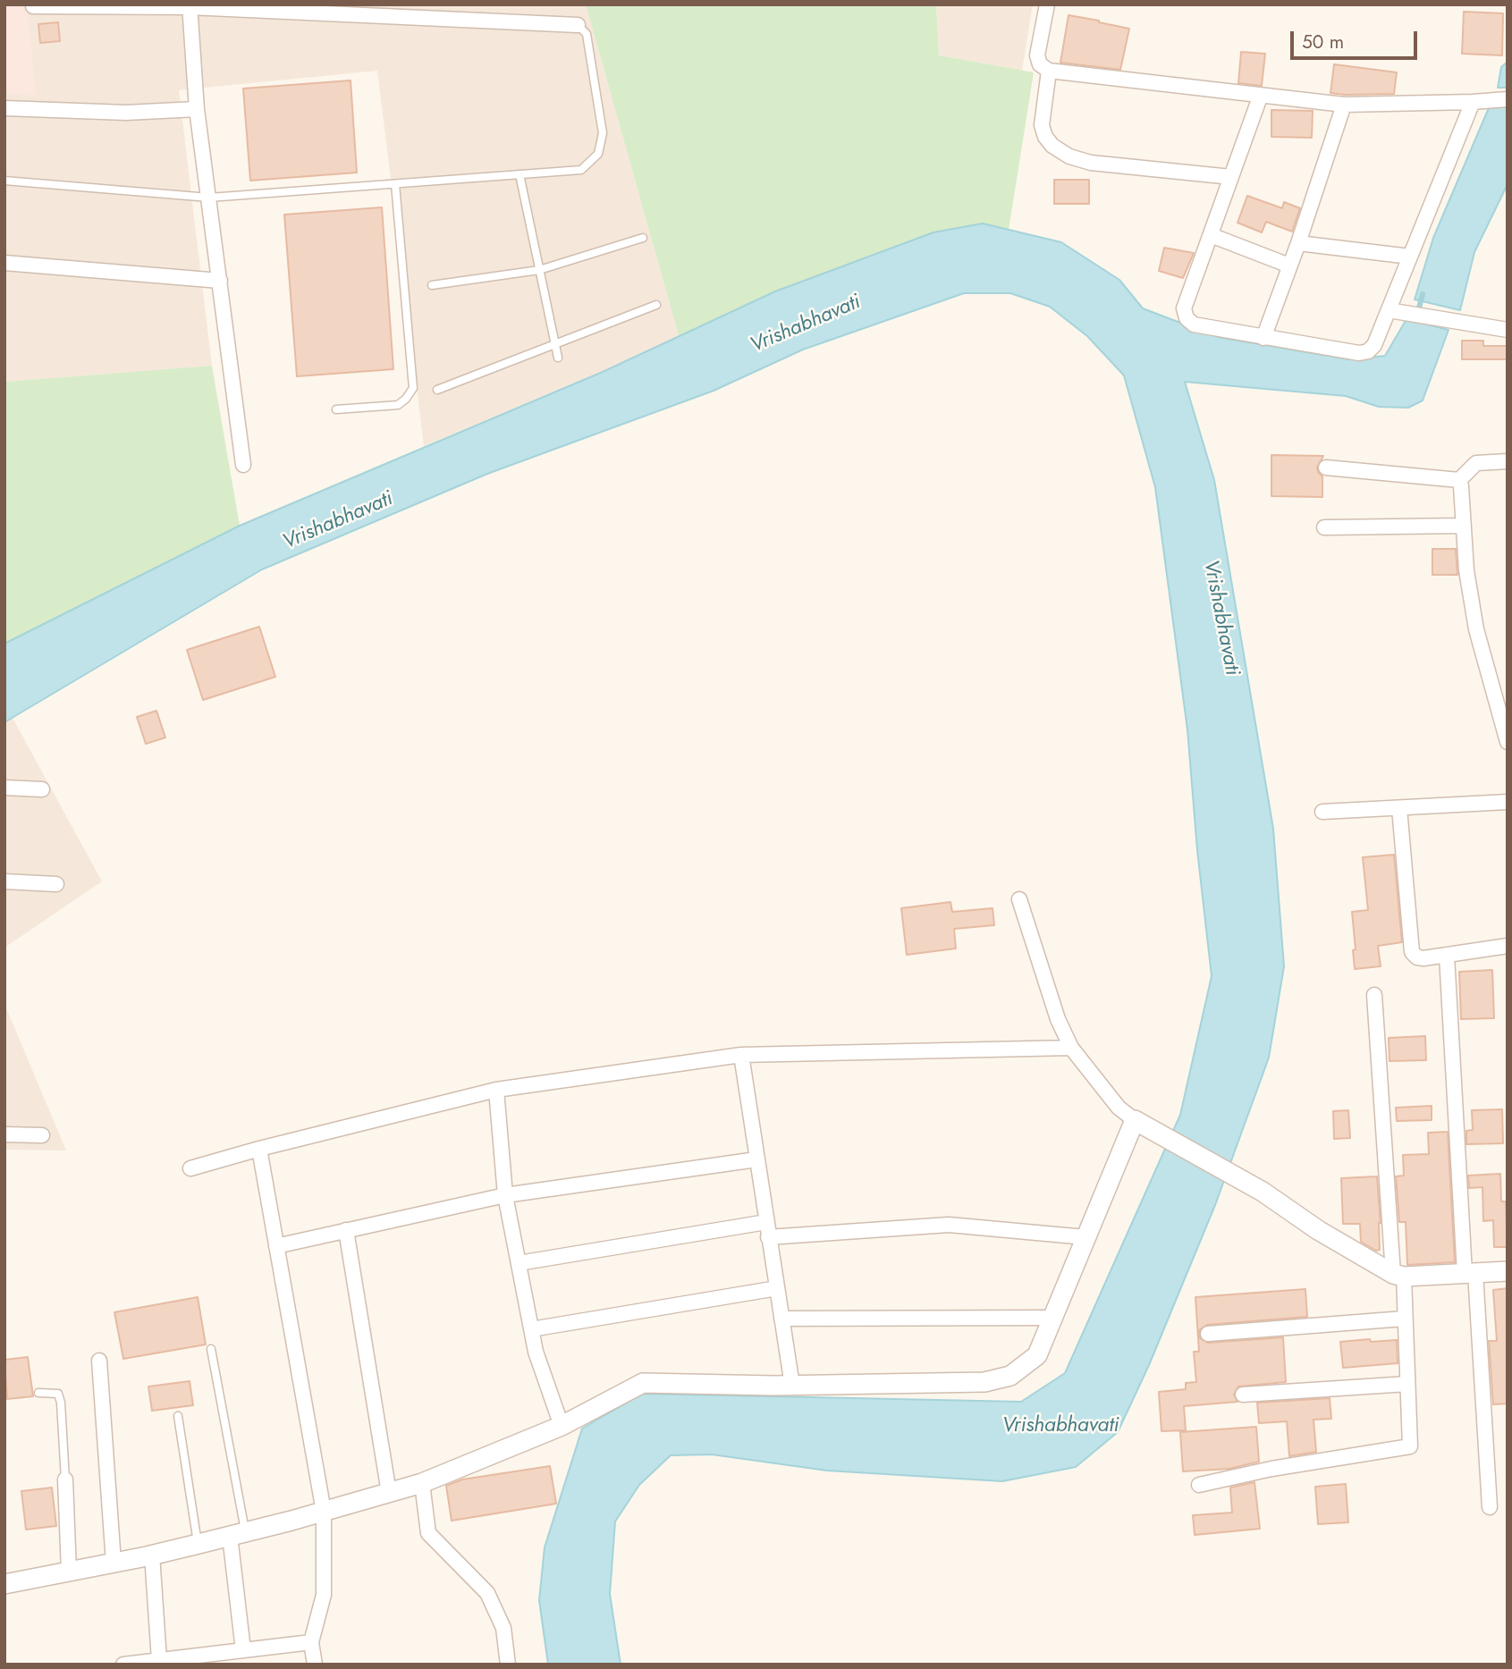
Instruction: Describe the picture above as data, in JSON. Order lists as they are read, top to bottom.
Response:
{
  "water": ["Vrishabhavati"],
  "scale_bar": "50 m"
}
